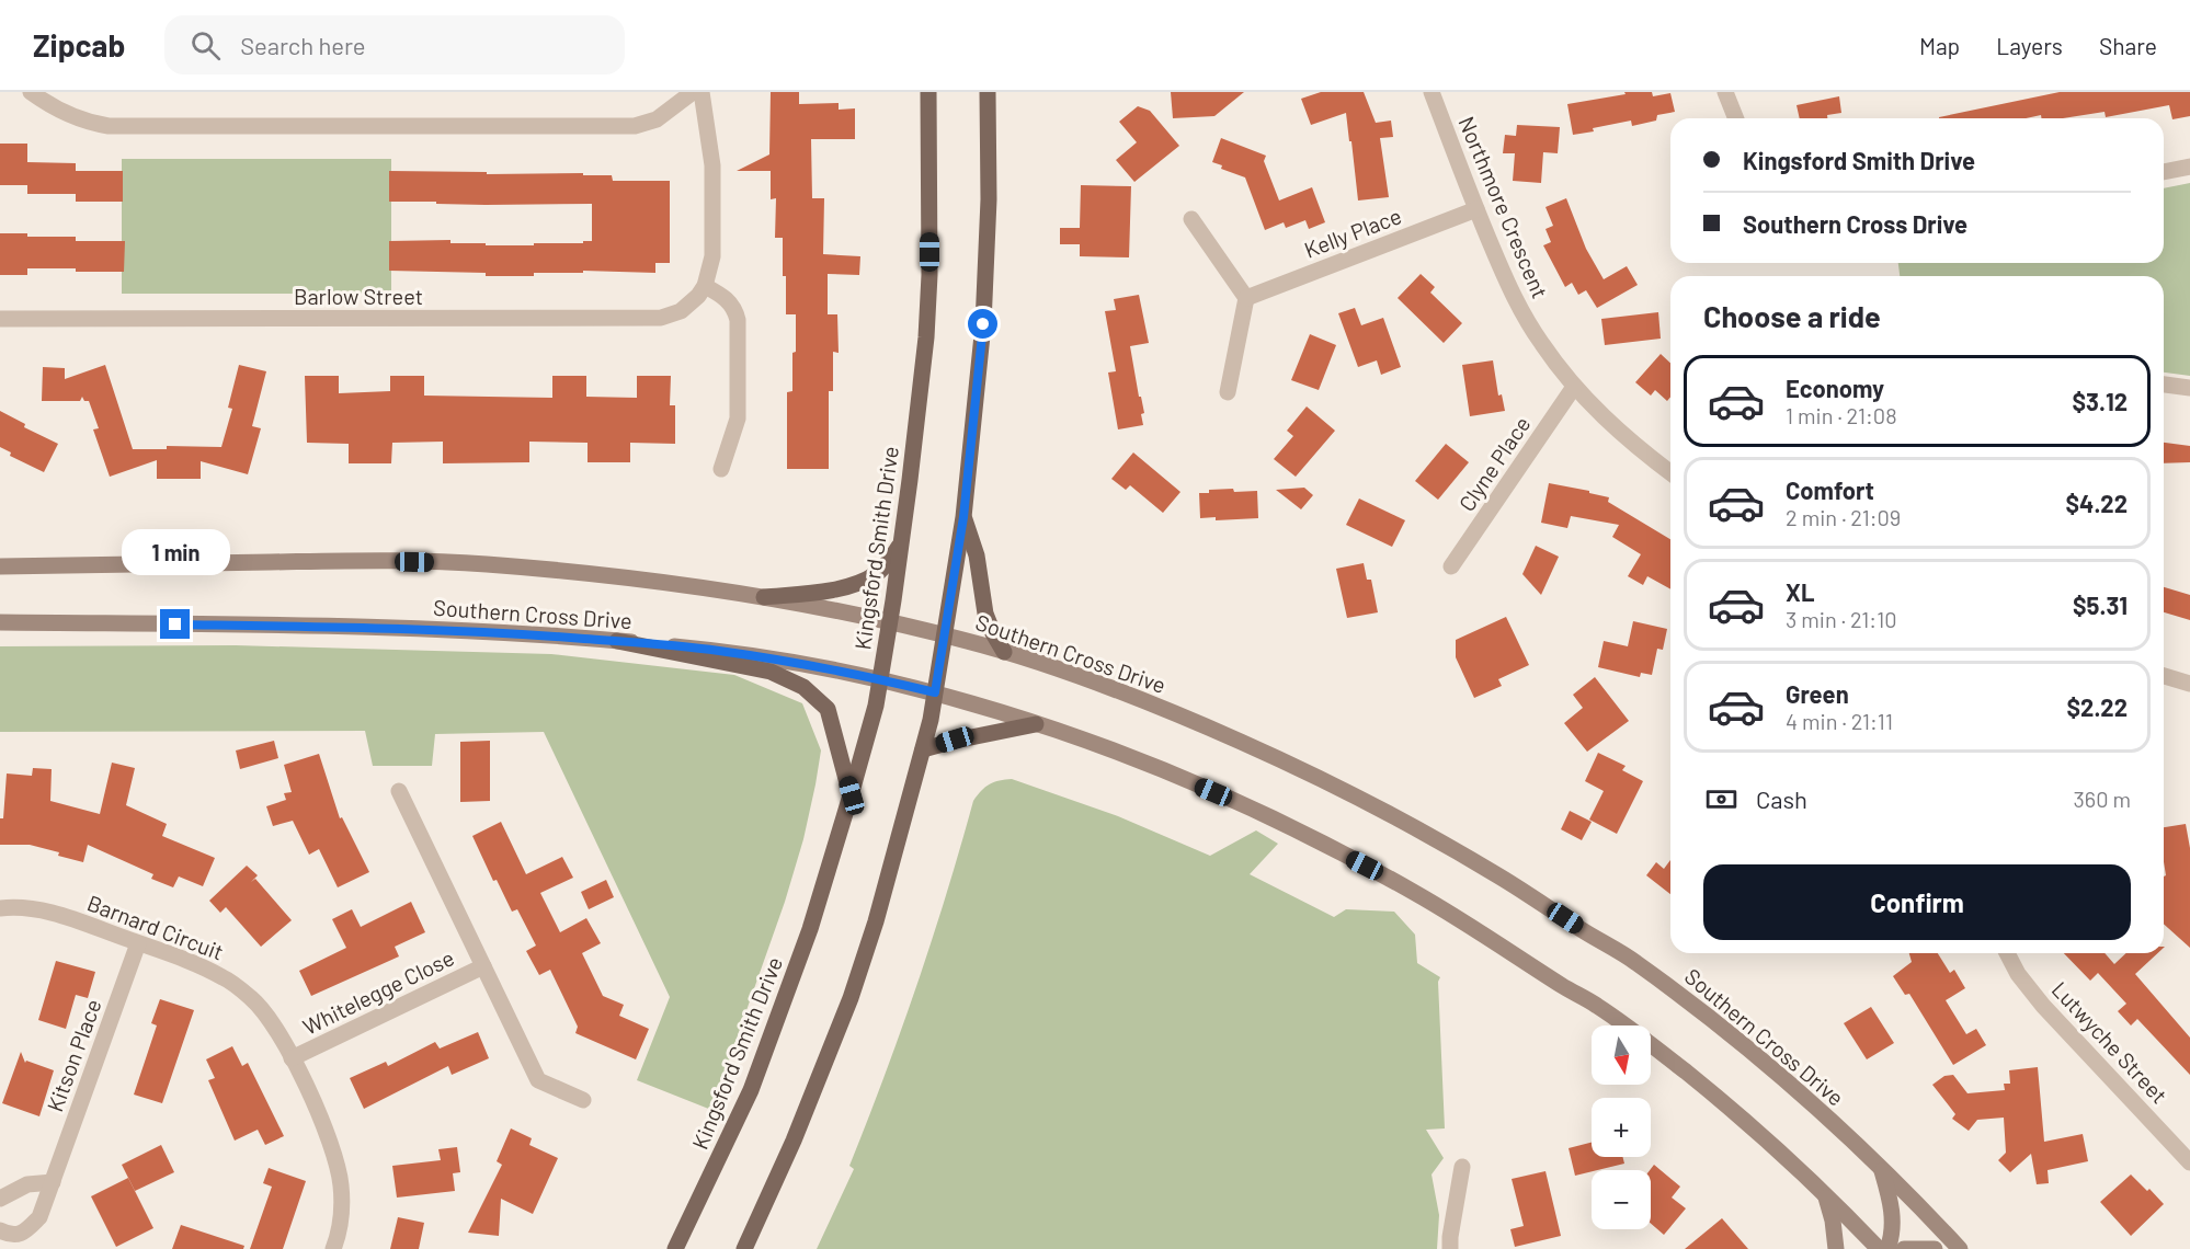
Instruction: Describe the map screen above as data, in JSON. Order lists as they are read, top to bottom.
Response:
{
  "streets": {
    "main road": ["Kingsford Smith Drive", "Southern Cross Drive"],
    "street": [
      "Northmore Crescent",
      "Kelly Place",
      "Barlow Street",
      "Clyne Place",
      "Barnard Circuit",
      "Whitelegge Close",
      "Lutwyche Street",
      "Kitson Place"
    ]
  },
  "crossings": [
    ["Northmore Crescent", "Kelly Place"],
    ["Northmore Crescent", "Clyne Place"],
    ["Kingsford Smith Drive", "Southern Cross Drive"],
    ["Barnard Circuit", "Whitelegge Close"],
    ["Barnard Circuit", "Kitson Place"]
  ],
  "north": "bottom",
  "page": {
    "header": "Zipcab",
    "search": "Search here",
    "nav": ["Map", "Layers", "Share"],
    "banner": ["Kingsford Smith Drive", "Southern Cross Drive"],
    "heading": "Choose a ride",
    "list": [
      {
        "name": "Economy",
        "note": "1 min · 21:08",
        "value": "$3.12"
      },
      {
        "name": "Comfort",
        "note": "2 min · 21:09",
        "value": "$4.22"
      },
      {
        "name": "XL",
        "note": "3 min · 21:10",
        "value": "$5.31"
      },
      {
        "name": "Green",
        "note": "4 min · 21:11",
        "value": "$2.22"
      }
    ],
    "bubble": "1 min",
    "pay": ["Cash", "360 m"],
    "buttons": "Confirm",
    "map_buttons": ["+", "−"]
  }
}
